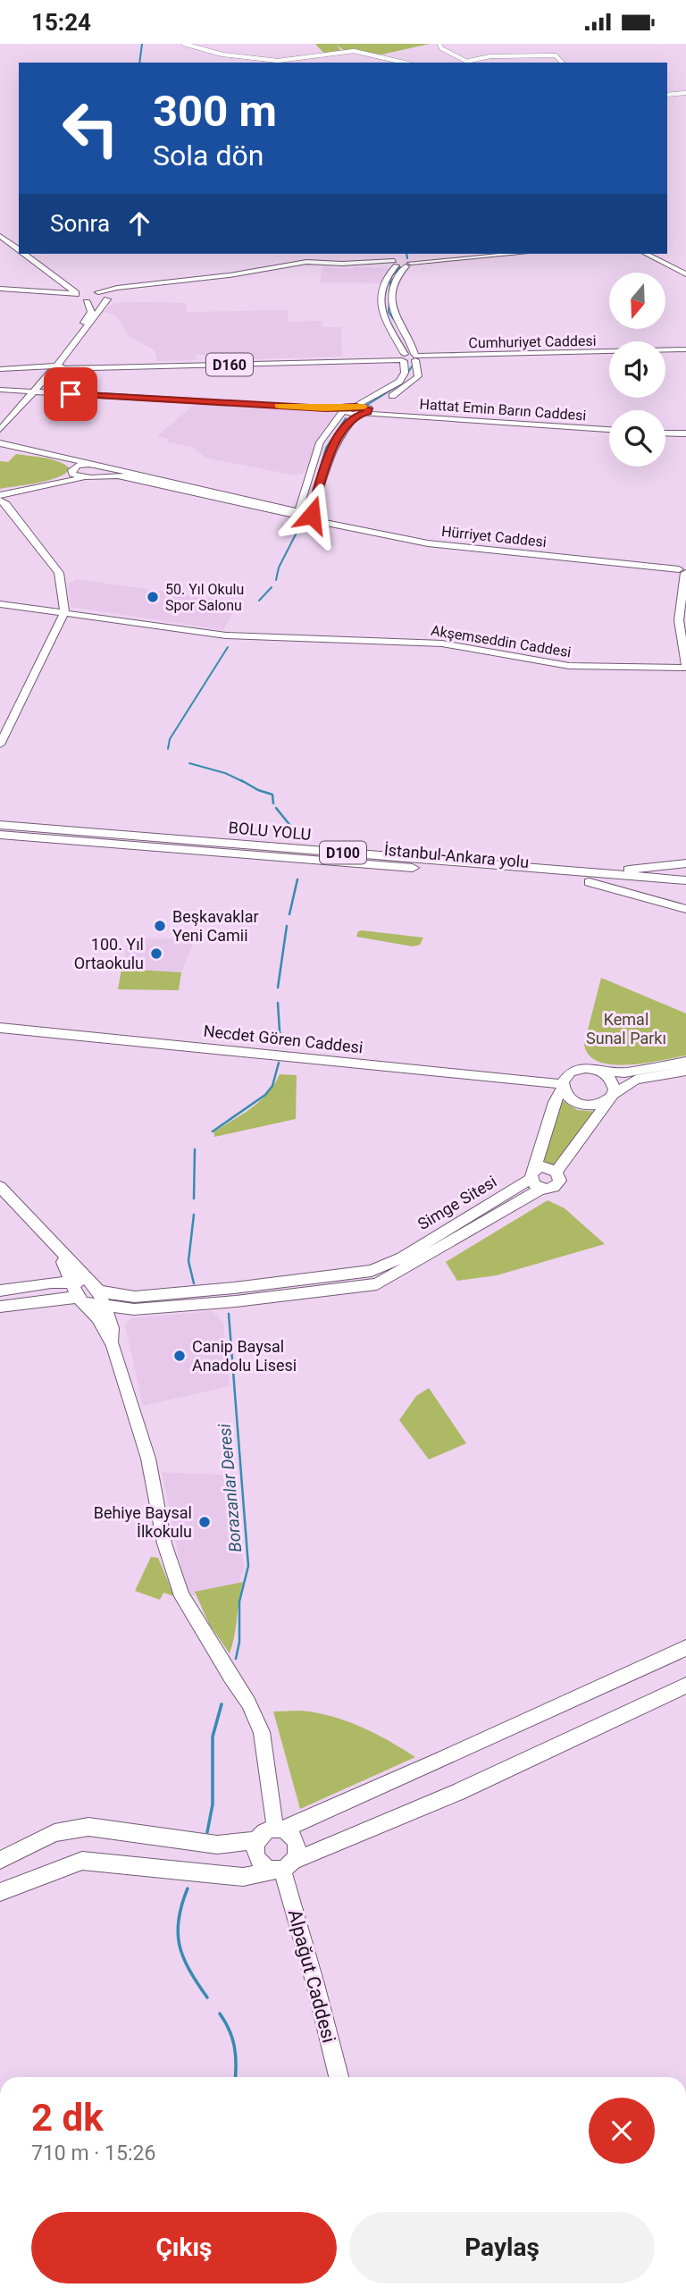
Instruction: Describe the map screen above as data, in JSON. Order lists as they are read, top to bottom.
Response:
{
  "streets": {
    "highway": ["BOLU YOLU", "D100", "İstanbul-Ankara yolu"],
    "main road": [
      "Cumhuriyet Caddesi",
      "D160",
      "Hattat Emin Barın Caddesi",
      "Hürriyet Caddesi",
      "Akşemseddin Caddesi",
      "Necdet Gören Caddesi",
      "Simge Sitesi",
      "Alpağut Caddesi"
    ]
  },
  "crossings": [
    ["BOLU YOLU", "İstanbul-Ankara yolu"]
  ],
  "water": ["Borazanlar Deresi"],
  "parks": ["Kemal Sunal Parkı"],
  "places": [
    "50. Yıl Okulu Spor Salonu",
    "Beşkavaklar Yeni Camii",
    "100. Yıl Ortaokulu",
    "Canip Baysal Anadolu Lisesi",
    "Behiye Baysal İlkokulu"
  ],
  "north": "bottom",
  "page": {
    "status": "15:24",
    "turn": ["300 m", "Sola dön"],
    "then": "Sonra",
    "heading": ["2 dk", "710 m · 15:26"],
    "buttons": ["Çıkış", "Paylaş"]
  }
}
